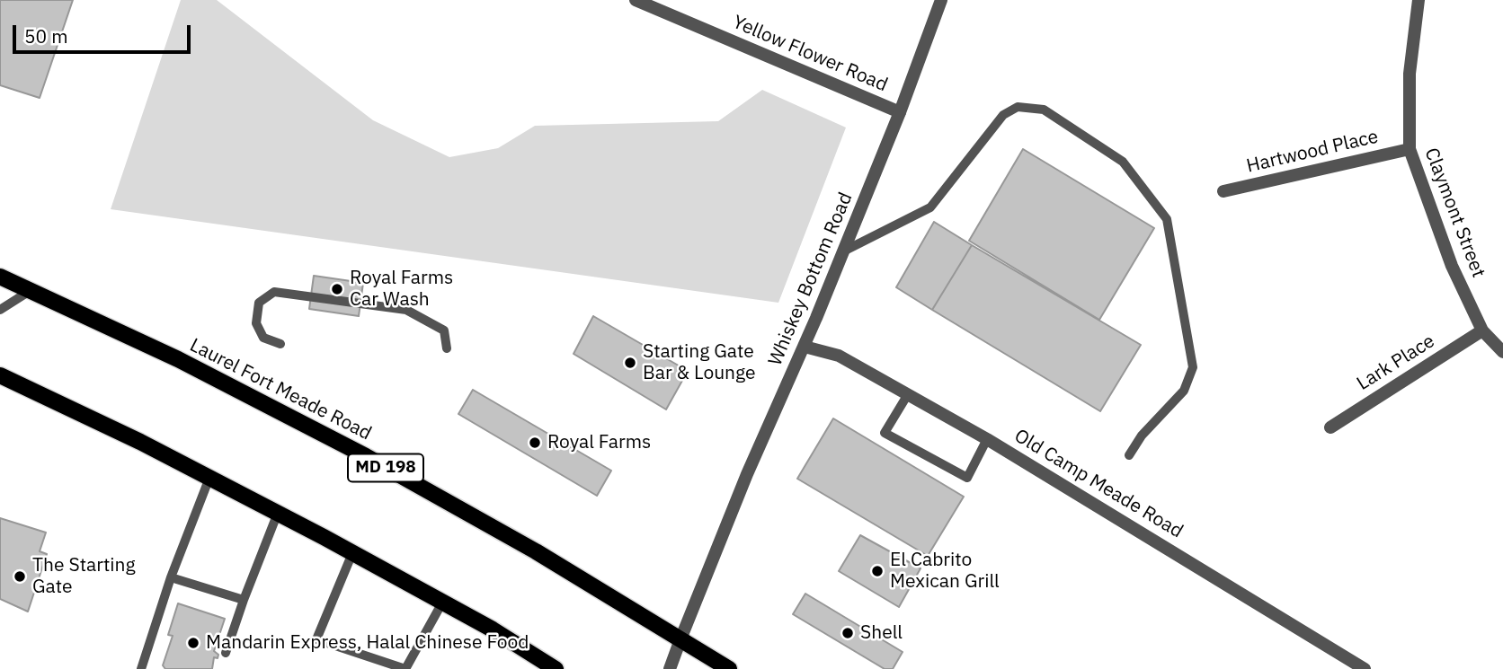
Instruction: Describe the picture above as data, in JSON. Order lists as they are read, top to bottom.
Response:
{
  "streets": {
    "main road": ["Laurel Fort Meade Road", "MD 198"],
    "street": [
      "Yellow Flower Road",
      "Hartwood Place",
      "Claymont Street",
      "Whiskey Bottom Road",
      "Lark Place",
      "Old Camp Meade Road"
    ]
  },
  "crossings": [
    ["Yellow Flower Road", "Whiskey Bottom Road"],
    ["Hartwood Place", "Claymont Street"],
    ["Claymont Street", "Lark Place"],
    ["Whiskey Bottom Road", "Laurel Fort Meade Road"],
    ["Whiskey Bottom Road", "Old Camp Meade Road"]
  ],
  "places": [
    "Royal Farms Car Wash",
    "Starting Gate Bar & Lounge",
    "Royal Farms",
    "El Cabrito Mexican Grill",
    "The Starting Gate",
    "Shell",
    "Mandarin Express, Halal Chinese Food"
  ],
  "scale_bar": "50 m"
}
